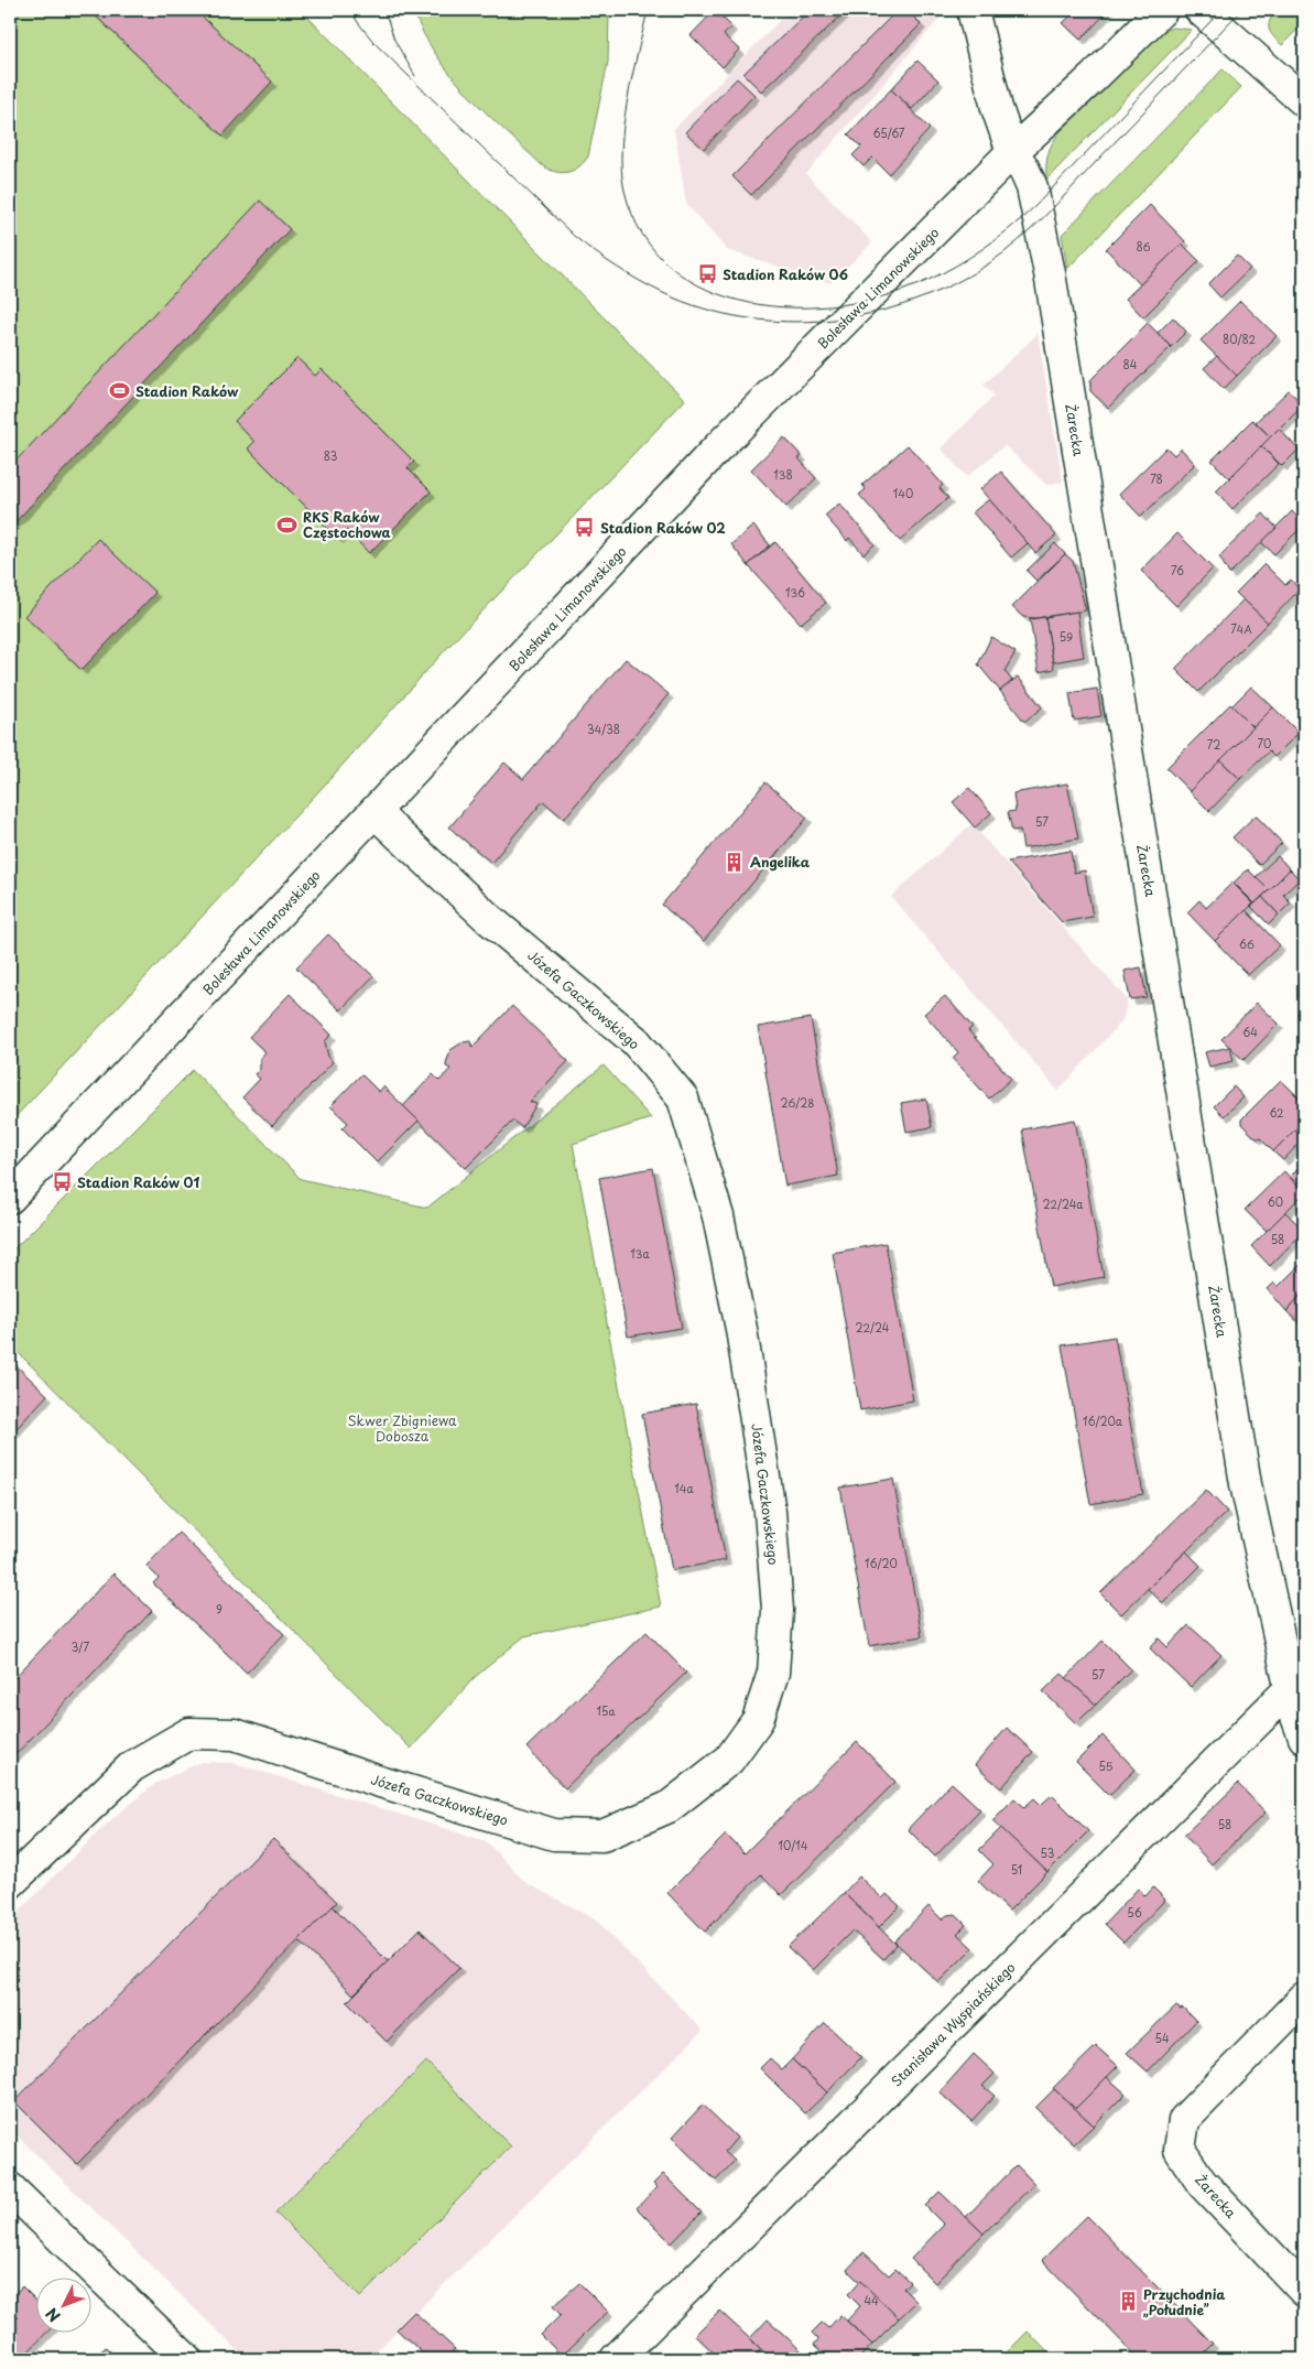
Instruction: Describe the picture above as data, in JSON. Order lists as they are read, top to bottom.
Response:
{
  "streets": {
    "street": [
      "Bolesława Limanowskiego",
      "Żarecka",
      "Józefa Gaczkowskiego",
      "Stanisława Wyspiańskiego"
    ]
  },
  "crossings": [
    ["Bolesława Limanowskiego", "Żarecka"],
    ["Bolesława Limanowskiego", "Józefa Gaczkowskiego"],
    ["Żarecka", "Stanisława Wyspiańskiego"]
  ],
  "parks": ["Skwer Zbigniewa Dobosza"],
  "places": {
    "bus stop": ["Stadion Raków 06", "Stadion Raków 02", "Stadion Raków 01"],
    "sports": ["Stadion Raków", "RKS Raków Częstochowa"],
    "building": ["Angelika", "Przychodnia „Południe”"]
  },
  "house_numbers": [
    "65/67",
    "86",
    "80/82",
    "84",
    "83",
    "138",
    "78",
    "140",
    "76",
    "136",
    "74A",
    "59",
    "34/38",
    "70",
    "72",
    "57",
    "66",
    "64",
    "26/28",
    "62",
    "60",
    "22/24a",
    "58",
    "13a",
    "22/24",
    "16/20a",
    "14a",
    "16/20",
    "9",
    "3/7",
    "57",
    "15a",
    "55",
    "58",
    "10/14",
    "53",
    "51",
    "56",
    "54",
    "44"
  ],
  "north": "bottom left"
}
